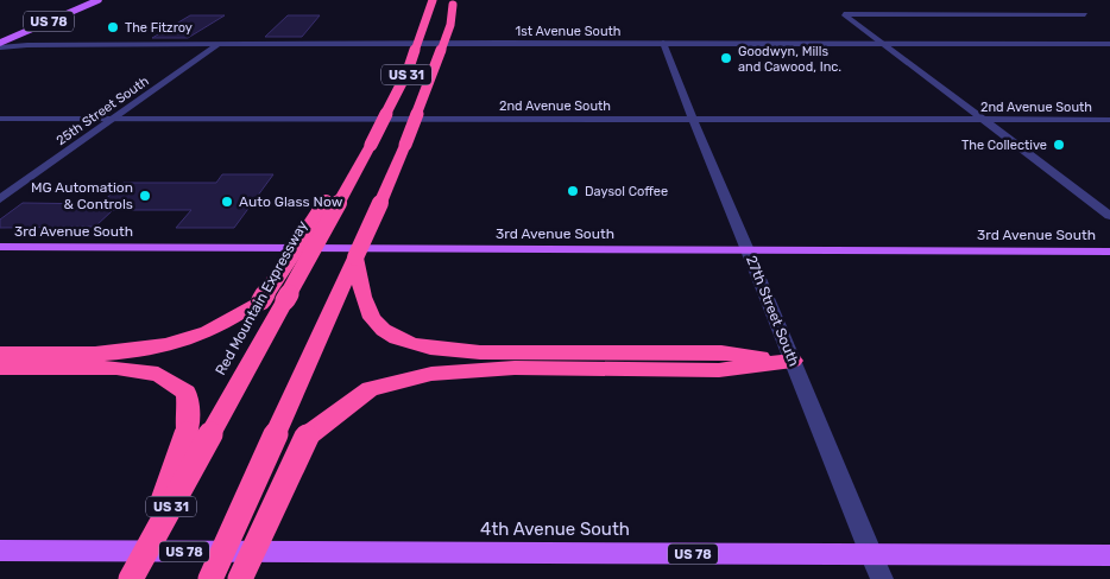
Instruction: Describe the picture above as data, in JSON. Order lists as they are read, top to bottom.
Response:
{
  "streets": {
    "highway": ["US 31", "Red Mountain Expressway"],
    "main road": ["US 78", "3rd Avenue South", "4th Avenue South"],
    "street": [
      "1st Avenue South",
      "2nd Avenue South",
      "25th Street South",
      "27th Street South"
    ]
  },
  "crossings": [
    ["US 78", "1st Avenue South"],
    ["1st Avenue South", "25th Street South"],
    ["1st Avenue South", "27th Street South"],
    ["2nd Avenue South", "25th Street South"],
    ["2nd Avenue South", "27th Street South"],
    ["3rd Avenue South", "27th Street South"],
    ["27th Street South", "4th Avenue South"]
  ],
  "places": [
    "The Fitzroy",
    "Goodwyn, Mills and Cawood, Inc.",
    "The Collective",
    "Daysol Coffee",
    "MG Automation & Controls",
    "Auto Glass Now"
  ]
}
